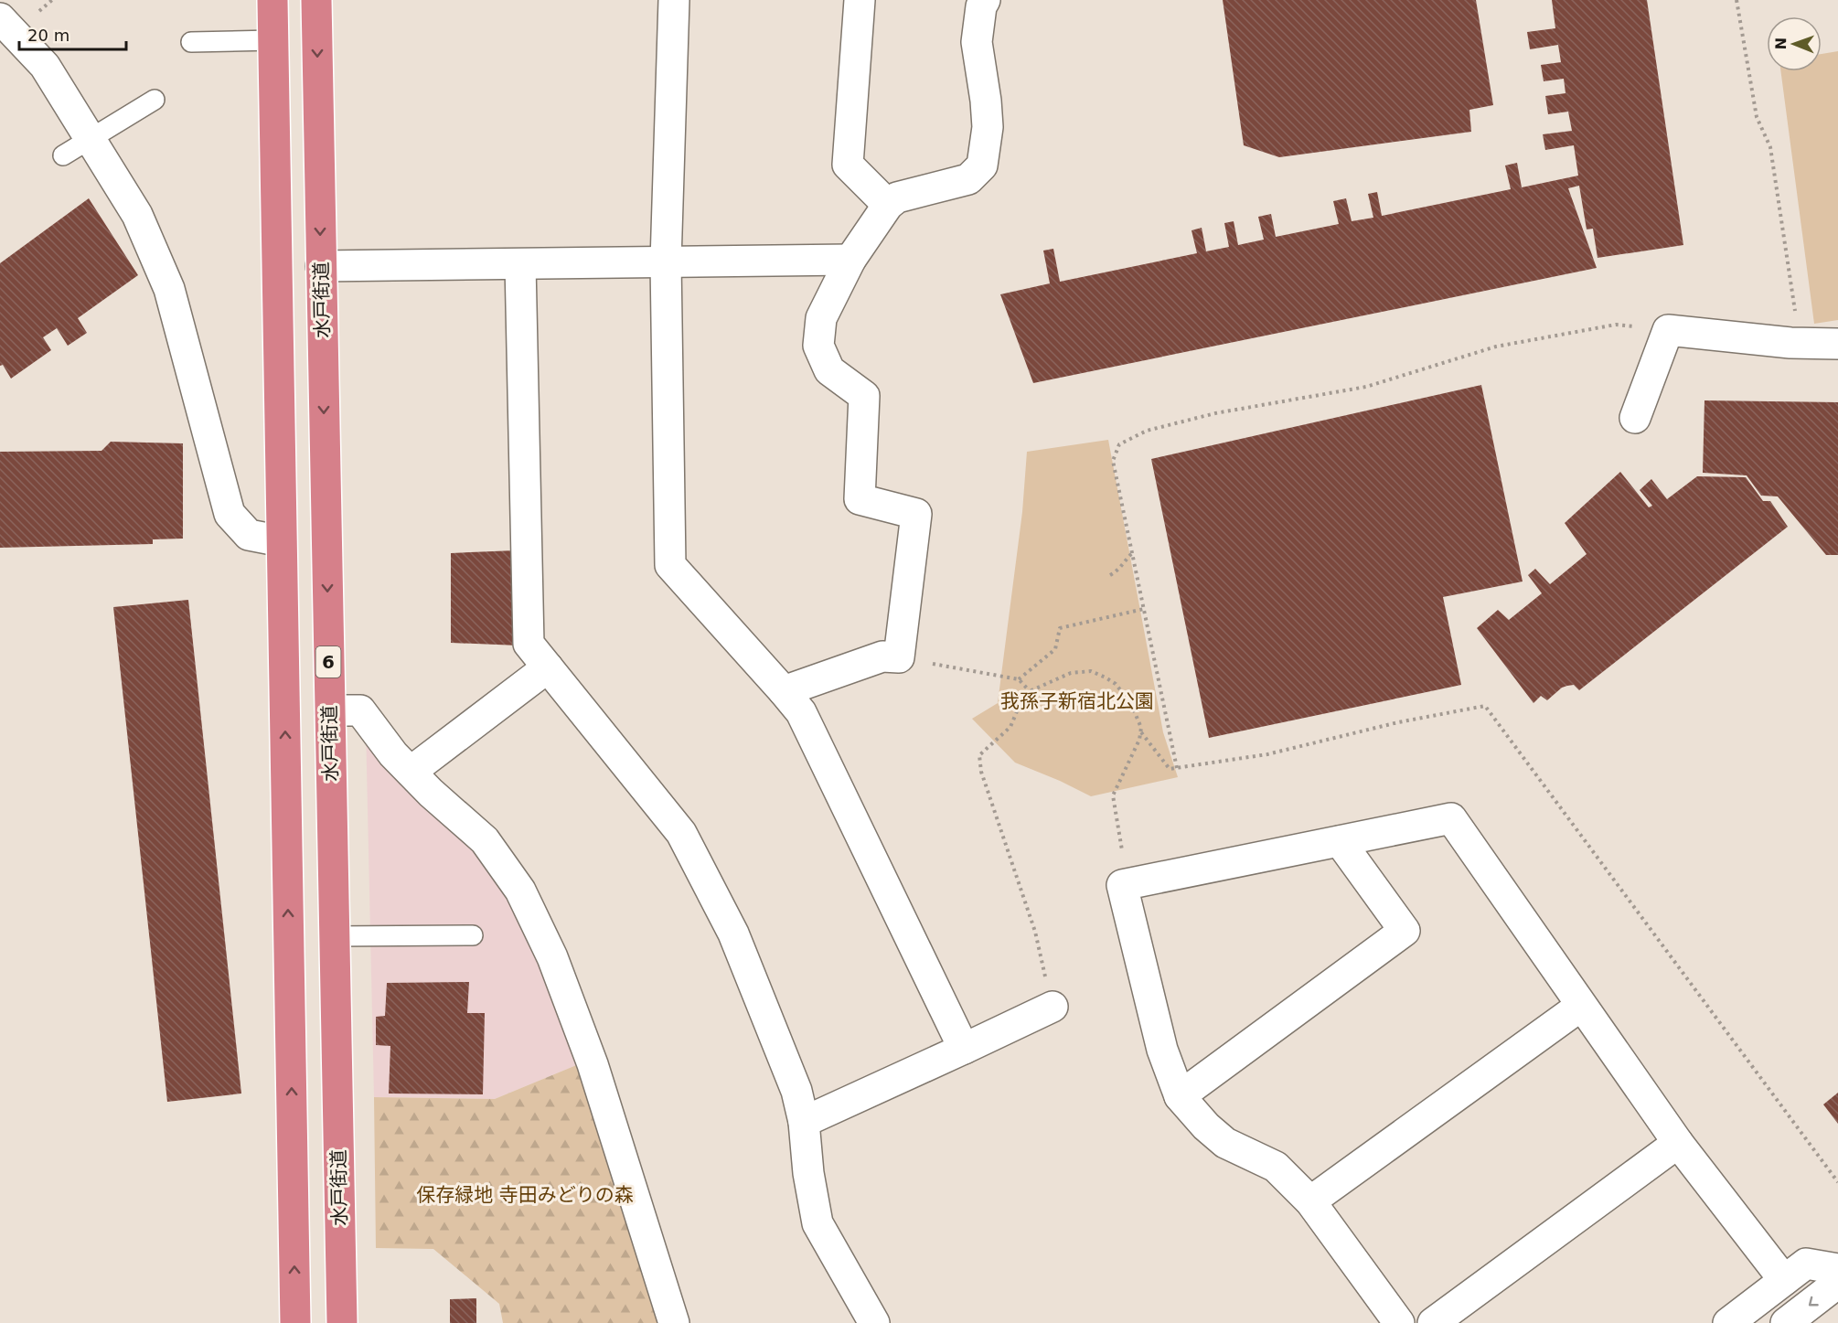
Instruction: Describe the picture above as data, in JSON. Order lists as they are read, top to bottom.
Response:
{
  "streets": {
    "highway": ["水戸街道", "6"]
  },
  "parks": ["我孫子新宿北公園", "保存緑地 寺田みどりの森"],
  "scale_bar": "20 m",
  "north": "left"
}
